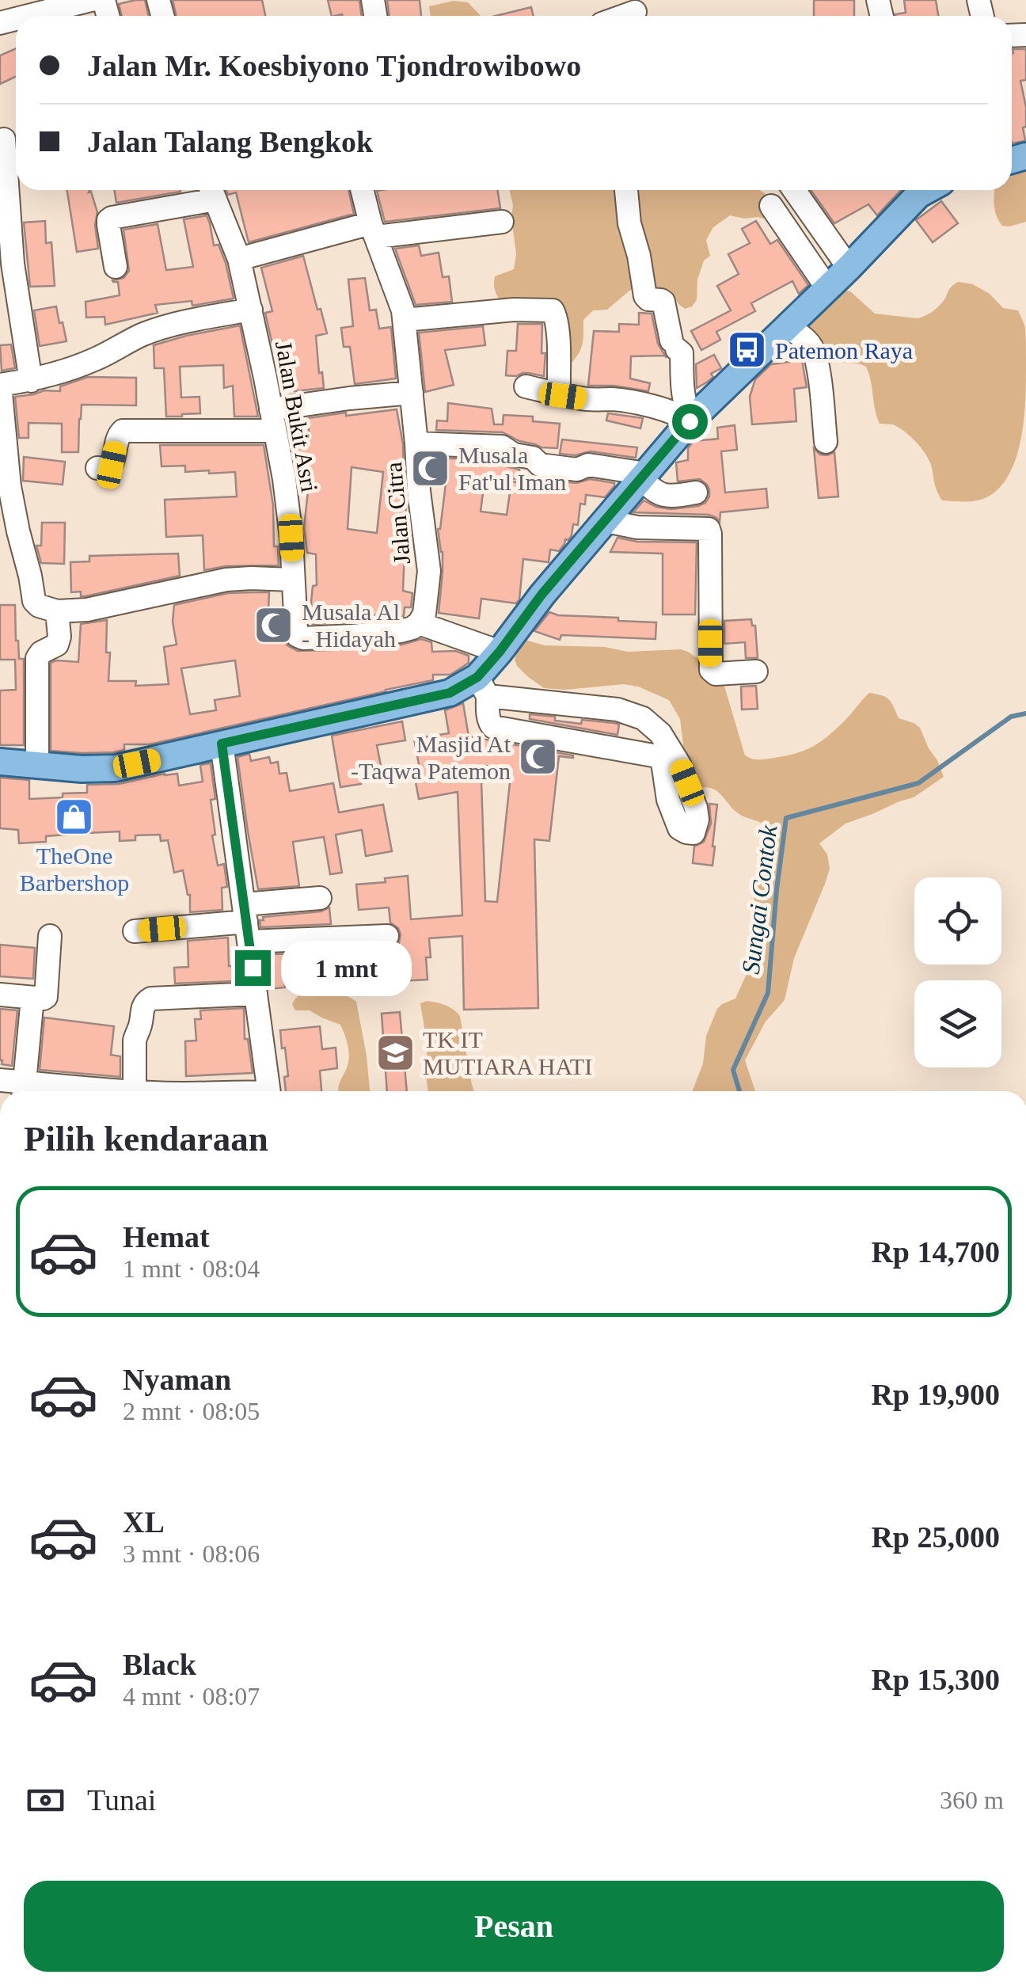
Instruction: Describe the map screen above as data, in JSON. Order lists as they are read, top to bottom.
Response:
{
  "streets": {
    "street": ["Jalan Bukit Asri", "Jalan Citra"]
  },
  "water": ["Sungai Contok"],
  "places": {
    "bus stop": ["Patemon Raya"],
    "mosque": ["Musala Fat'ul Iman", "Musala Al - Hidayah", "Masjid At -Taqwa Patemon"],
    "shop": ["TheOne Barbershop"],
    "school or university": ["TK IT MUTIARA HATI"]
  },
  "page": {
    "banner": ["Jalan Mr. Koesbiyono Tjondrowibowo", "Jalan Talang Bengkok"],
    "bubble": "1 mnt",
    "heading": "Pilih kendaraan",
    "list": [
      {
        "name": "Hemat",
        "note": "1 mnt · 08:04",
        "value": "Rp 14,700"
      },
      {
        "name": "Nyaman",
        "note": "2 mnt · 08:05",
        "value": "Rp 19,900"
      },
      {
        "name": "XL",
        "note": "3 mnt · 08:06",
        "value": "Rp 25,000"
      },
      {
        "name": "Black",
        "note": "4 mnt · 08:07",
        "value": "Rp 15,300"
      }
    ],
    "pay": ["Tunai", "360 m"],
    "buttons": "Pesan"
  }
}
